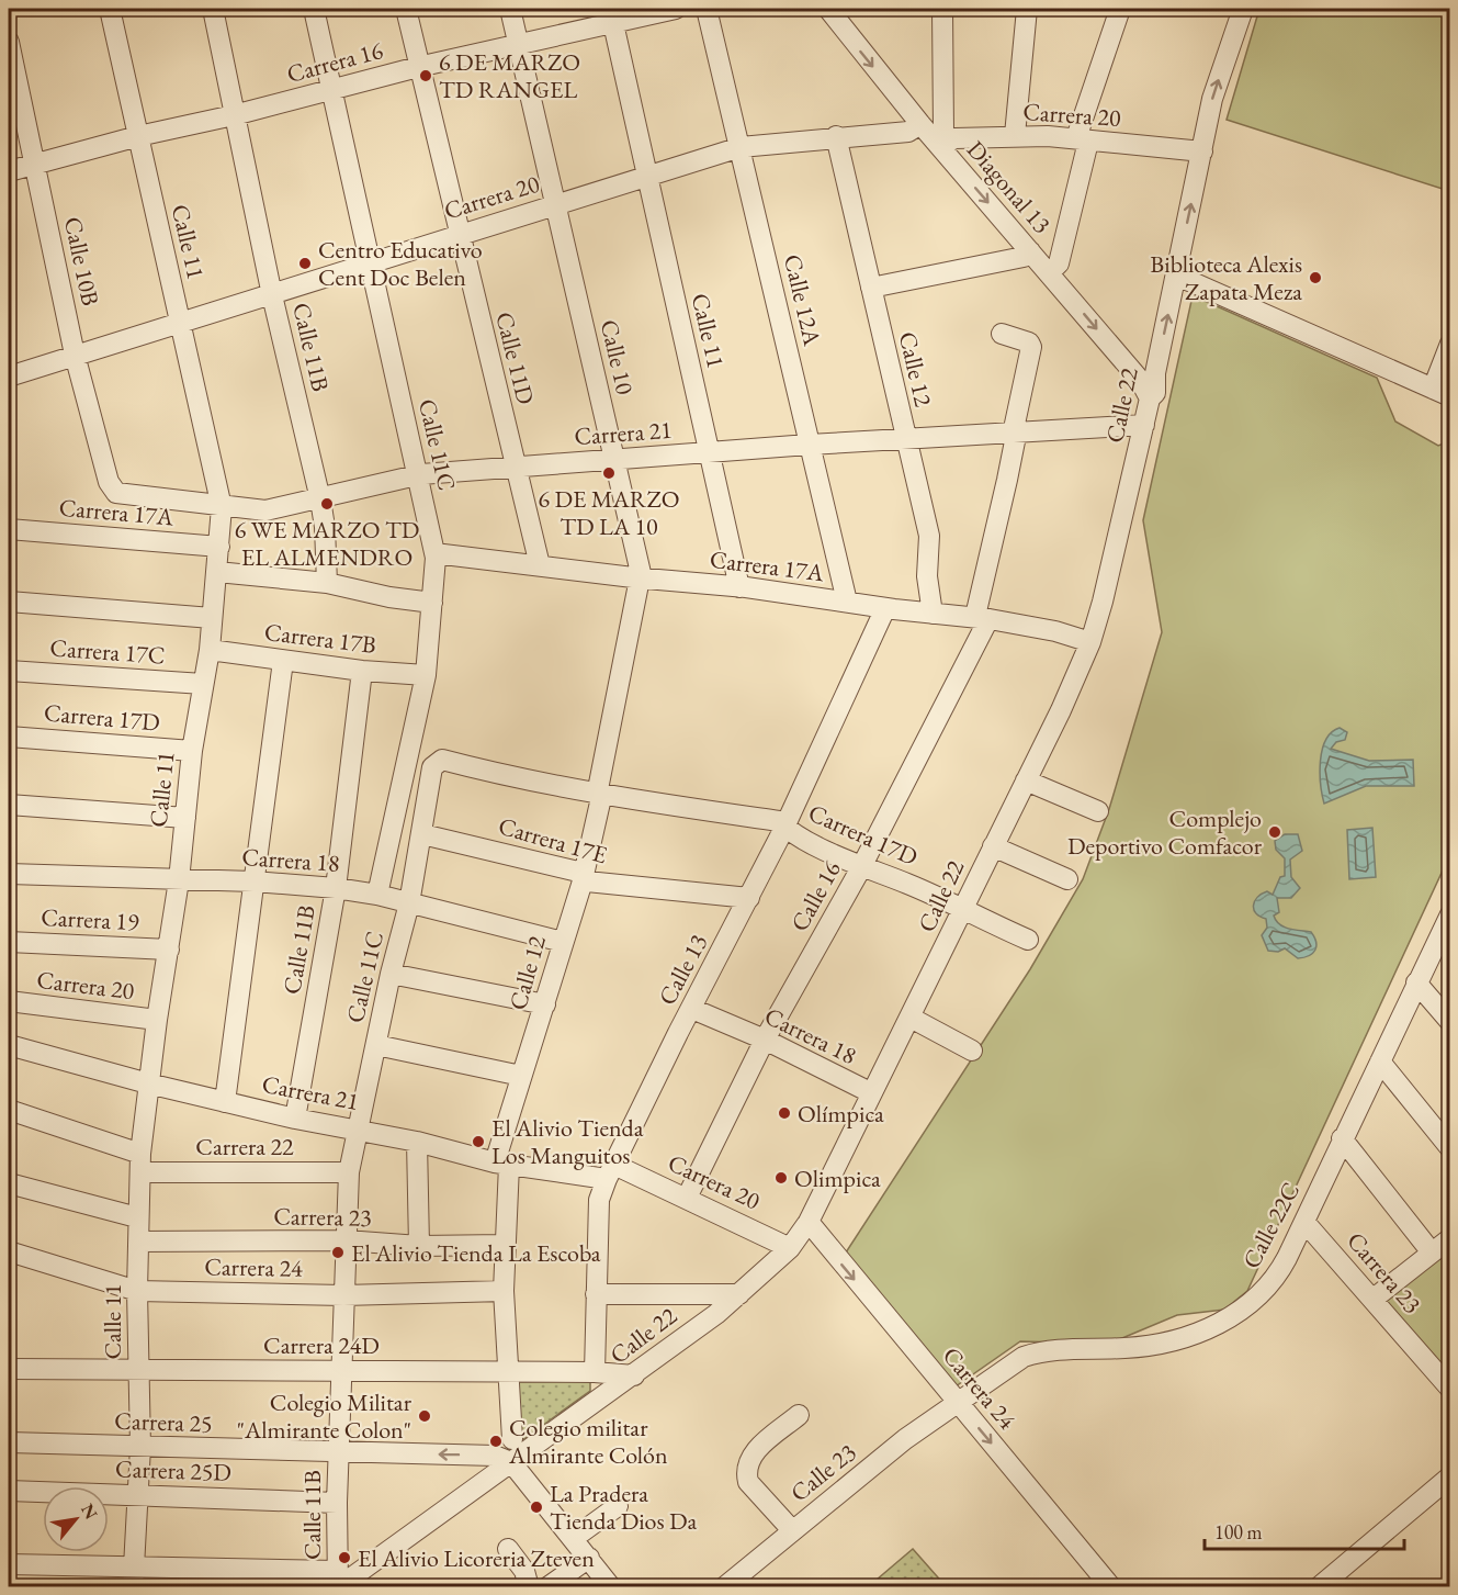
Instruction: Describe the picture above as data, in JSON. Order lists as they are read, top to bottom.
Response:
{
  "streets": {
    "street": [
      "Carrera 16",
      "Carrera 20",
      "Diagonal 13",
      "Calle 11",
      "Calle 10B",
      "Calle 12A",
      "Calle 11B",
      "Calle 10",
      "Calle 11D",
      "Calle 12",
      "Calle 22",
      "Carrera 21",
      "Calle 11C",
      "Carrera 17A",
      "Carrera 17B",
      "Carrera 17C",
      "Carrera 17D",
      "Carrera 17E",
      "Carrera 18",
      "Calle 16",
      "Carrera 19",
      "Calle 13",
      "Carrera 22",
      "Carrera 23",
      "Calle 22C",
      "Carrera 24",
      "Carrera 24D",
      "Carrera 25",
      "Carrera 25D",
      "Calle 23"
    ]
  },
  "crossings": [
    ["Carrera 16", "Calle 11"],
    ["Carrera 16", "Calle 10B"],
    ["Carrera 16", "Calle 11B"],
    ["Carrera 16", "Calle 10"],
    ["Carrera 16", "Calle 11D"],
    ["Carrera 16", "Calle 11C"],
    ["Carrera 20", "Diagonal 13"],
    ["Carrera 20", "Calle 11"],
    ["Carrera 20", "Calle 10B"],
    ["Carrera 20", "Calle 12A"],
    ["Carrera 20", "Calle 11B"],
    ["Carrera 20", "Calle 10"],
    ["Carrera 20", "Calle 11D"],
    ["Carrera 20", "Calle 12"],
    ["Carrera 20", "Calle 22"],
    ["Carrera 20", "Carrera 21"],
    ["Carrera 20", "Calle 11C"],
    ["Carrera 20", "Calle 16"],
    ["Carrera 20", "Calle 13"],
    ["Diagonal 13", "Calle 22"],
    ["Calle 11", "Carrera 21"],
    ["Calle 11", "Carrera 17A"],
    ["Calle 11", "Carrera 17B"],
    ["Calle 11", "Carrera 17C"],
    ["Calle 11", "Carrera 17D"],
    ["Calle 11", "Carrera 18"],
    ["Calle 11", "Carrera 19"],
    ["Calle 11", "Carrera 22"],
    ["Calle 11", "Carrera 23"],
    ["Calle 11", "Carrera 24"],
    ["Calle 11", "Carrera 24D"],
    ["Calle 11", "Carrera 25"],
    ["Calle 11", "Carrera 25D"],
    ["Calle 10B", "Carrera 21"],
    ["Calle 12A", "Carrera 21"],
    ["Calle 12A", "Carrera 17A"],
    ["Calle 11B", "Calle 22"],
    ["Calle 11B", "Carrera 21"],
    ["Calle 11B", "Calle 11C"],
    ["Calle 11B", "Carrera 17B"],
    ["Calle 11B", "Carrera 18"],
    ["Calle 11B", "Carrera 22"],
    ["Calle 11B", "Carrera 23"],
    ["Calle 11B", "Carrera 24"],
    ["Calle 11B", "Carrera 24D"],
    ["Calle 11B", "Carrera 25"],
    ["Calle 11B", "Carrera 25D"],
    ["Calle 10", "Calle 12"],
    ["Calle 10", "Carrera 21"],
    ["Calle 10", "Calle 11C"],
    ["Calle 10", "Carrera 17A"],
    ["Calle 11D", "Carrera 21"],
    ["Calle 11D", "Carrera 17A"],
    ["Calle 12", "Carrera 21"],
    ["Calle 12", "Calle 11C"],
    ["Calle 12", "Carrera 17A"],
    ["Calle 12", "Carrera 17E"],
    ["Calle 12", "Carrera 18"],
    ["Calle 12", "Carrera 23"],
    ["Calle 12", "Carrera 24"],
    ["Calle 12", "Carrera 24D"],
    ["Calle 22", "Carrera 21"],
    ["Calle 22", "Carrera 17A"],
    ["Calle 22", "Carrera 17D"],
    ["Calle 22", "Carrera 18"],
    ["Calle 22", "Carrera 24"],
    ["Calle 22", "Carrera 24D"],
    ["Calle 22", "Carrera 25"],
    ["Carrera 21", "Calle 11C"],
    ["Carrera 21", "Calle 13"],
    ["Calle 11C", "Carrera 17A"],
    ["Calle 11C", "Carrera 17B"],
    ["Calle 11C", "Carrera 17E"],
    ["Calle 11C", "Carrera 18"],
    ["Carrera 17A", "Calle 16"],
    ["Carrera 17A", "Calle 13"],
    ["Carrera 17D", "Calle 16"],
    ["Carrera 17D", "Calle 13"],
    ["Carrera 17E", "Calle 13"],
    ["Carrera 18", "Calle 16"],
    ["Carrera 18", "Calle 13"],
    ["Calle 13", "Carrera 24D"],
    ["Carrera 23", "Calle 22C"],
    ["Calle 22C", "Carrera 24"],
    ["Calle 22C", "Calle 23"],
    ["Carrera 24", "Calle 23"]
  ],
  "one_way": ["Diagonal 13", "Carrera 24"],
  "places": [
    "6 DE MARZO TD RANGEL",
    "Centro Educativo Cent Doc Belen",
    "Biblioteca Alexis Zapata Meza",
    "6 DE MARZO TD LA 10",
    "6 WE MARZO TD EL ALMENDRO",
    "Complejo Deportivo Comfacor",
    "Olímpica",
    "El Alivio Tienda Los Manguitos",
    "Olimpica",
    "El Alivio Tienda La Escoba",
    "Colegio Militar \"Almirante Colon\"",
    "Colegio militar Almirante Colón",
    "La Pradera Tienda Dios Da",
    "El Alivio Licoreria Zteven"
  ],
  "scale_bar": "100 m",
  "north": "top right"
}
